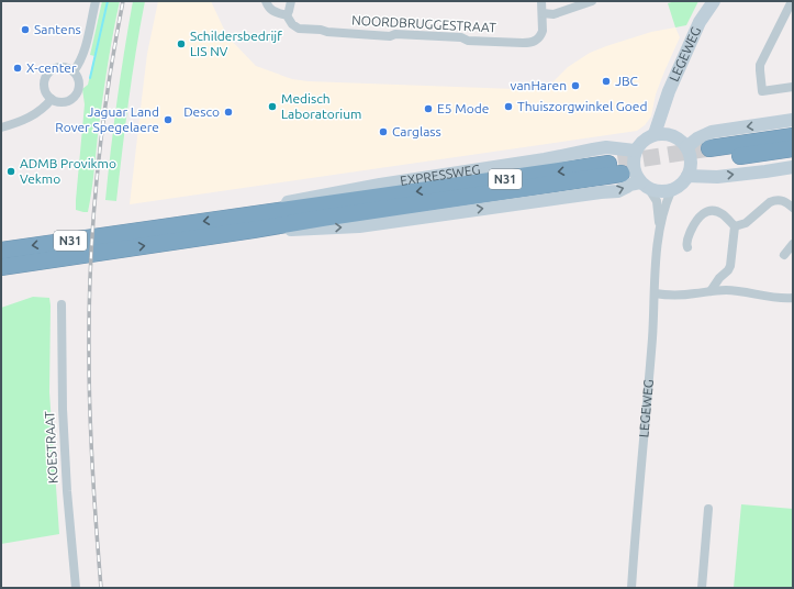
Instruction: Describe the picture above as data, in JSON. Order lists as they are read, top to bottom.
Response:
{
  "streets": {
    "highway": ["EXPRESSWEG", "N31"],
    "street": ["NOORDBRUGGESTRAAT", "LEGEWEG", "KOESTRAAT"]
  },
  "crossings": [
    ["LEGEWEG", "EXPRESSWEG"]
  ],
  "places": [
    "Santens",
    "Schildersbedrijf LIS NV",
    "X-center",
    "JBC",
    "vanHaren",
    "Medisch Laboratorium",
    "Thuiszorgwinkel Goed",
    "E5 Mode",
    "Desco",
    "Jaguar Land Rover Spegelaere",
    "Carglass",
    "ADMB Provikmo Vekmo"
  ]
}
